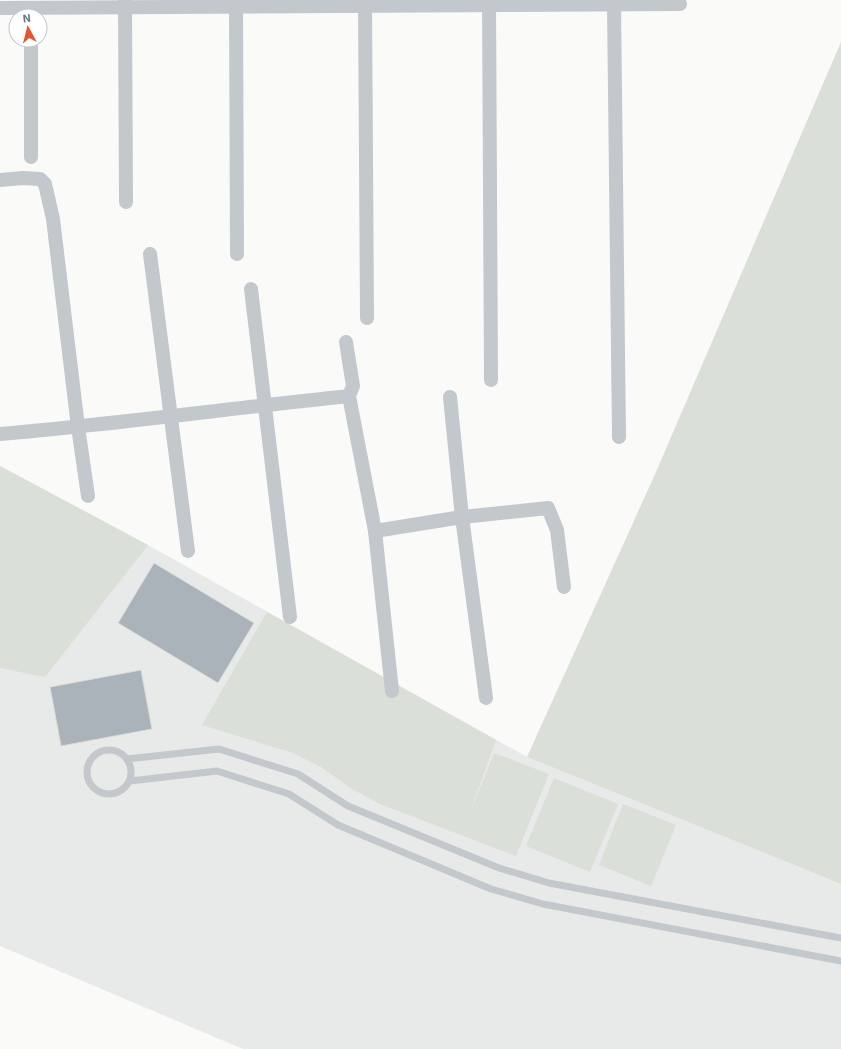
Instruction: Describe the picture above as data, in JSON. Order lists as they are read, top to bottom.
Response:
{
  "north": "top"
}
